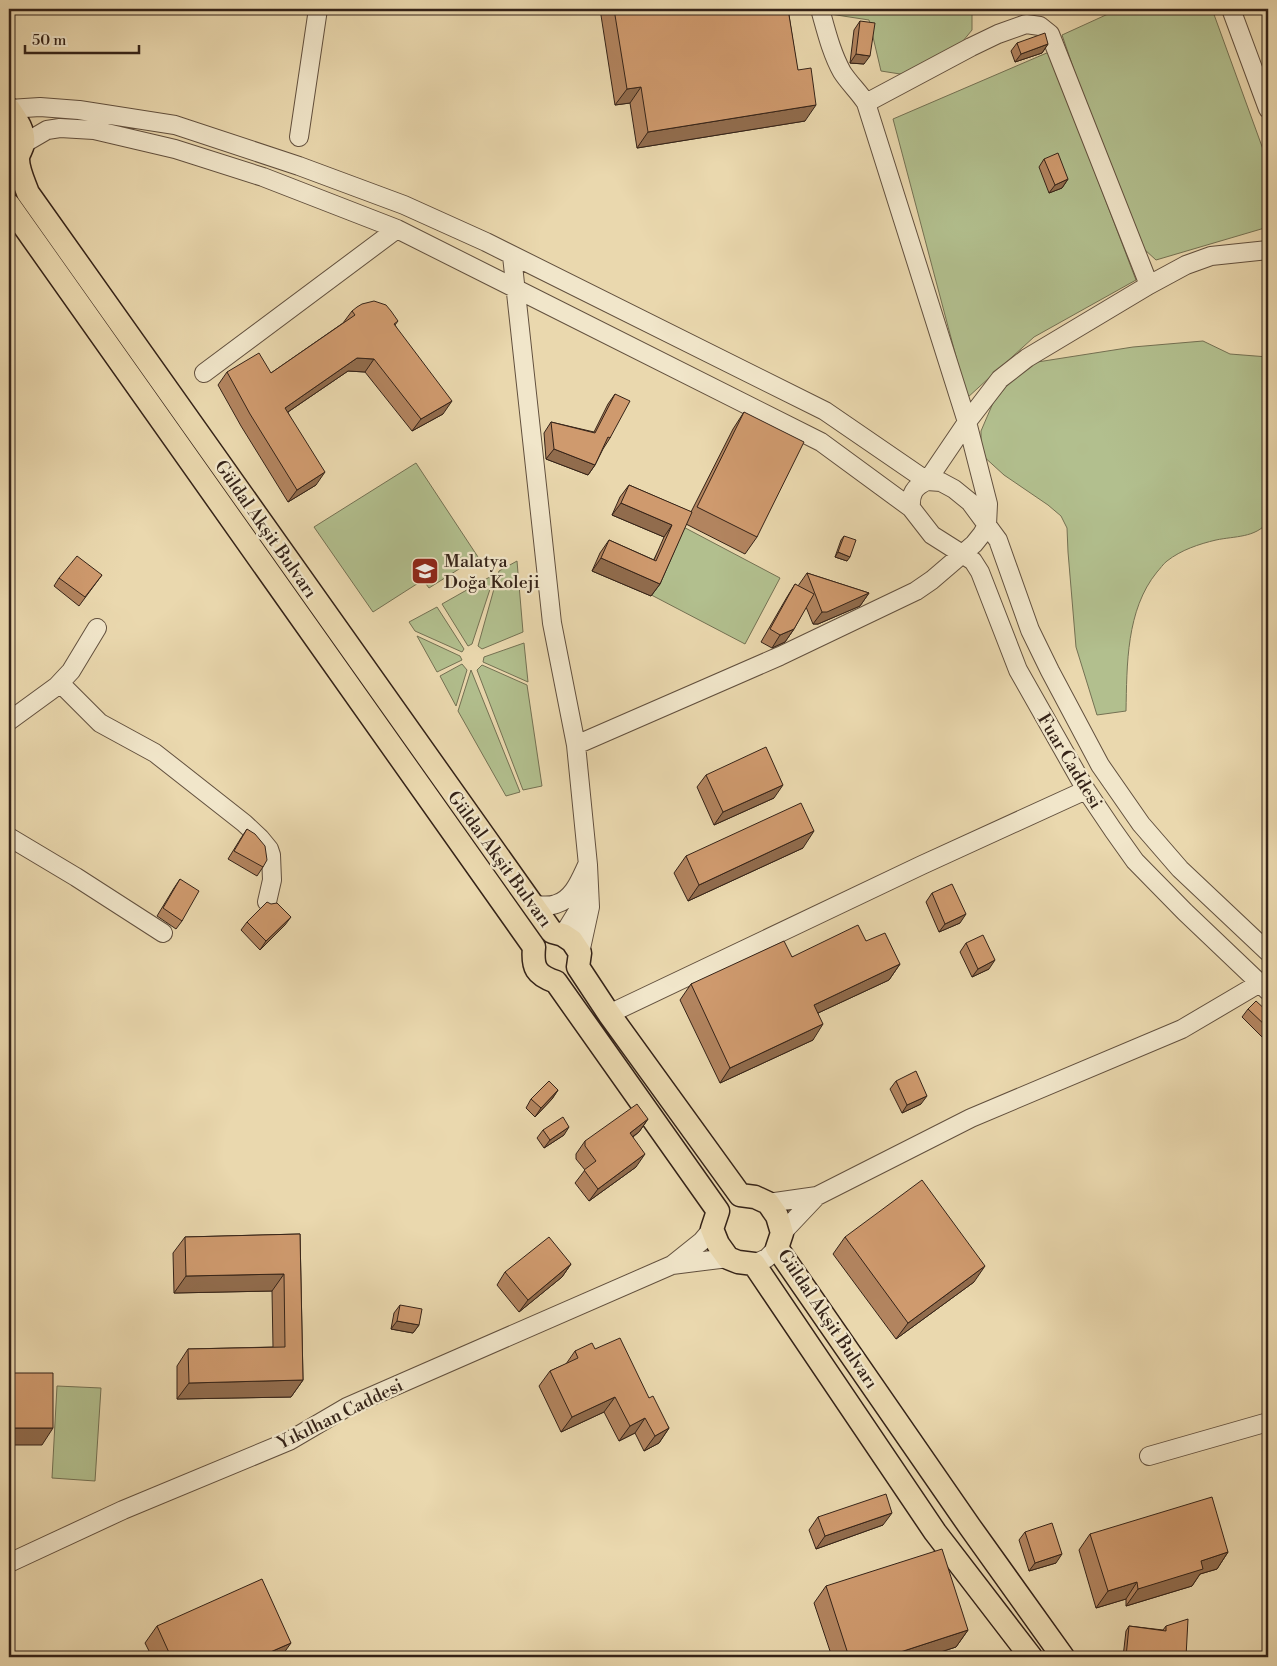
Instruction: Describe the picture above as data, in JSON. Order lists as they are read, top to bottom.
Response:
{
  "streets": {
    "main road": ["Güldal Akşit Bulvarı"],
    "street": ["Fuar Caddesi", "Yıkılhan Caddesi"]
  },
  "crossings": [
    ["Güldal Akşit Bulvarı", "Fuar Caddesi"],
    ["Güldal Akşit Bulvarı", "Yıkılhan Caddesi"]
  ],
  "places": {
    "school or university": ["Malatya Doğa Koleji"]
  },
  "scale_bar": "50 m"
}
